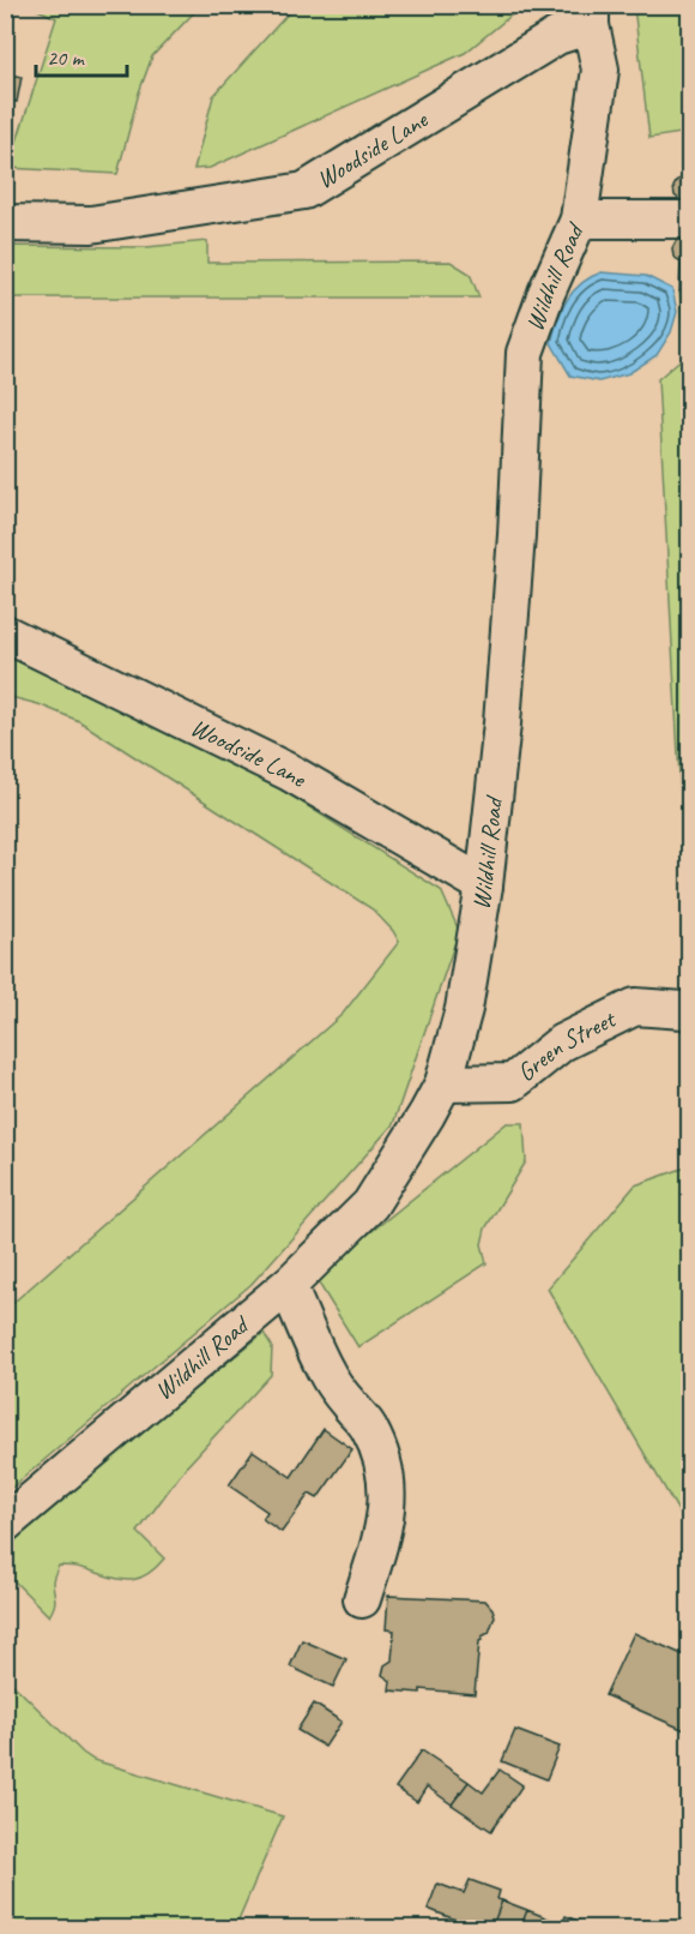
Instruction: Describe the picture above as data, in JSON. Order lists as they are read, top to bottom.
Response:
{
  "streets": {
    "street": ["Woodside Lane", "Wildhill Road", "Green Street"]
  },
  "crossings": [
    ["Woodside Lane", "Wildhill Road"],
    ["Wildhill Road", "Green Street"]
  ],
  "scale_bar": "20 m"
}
